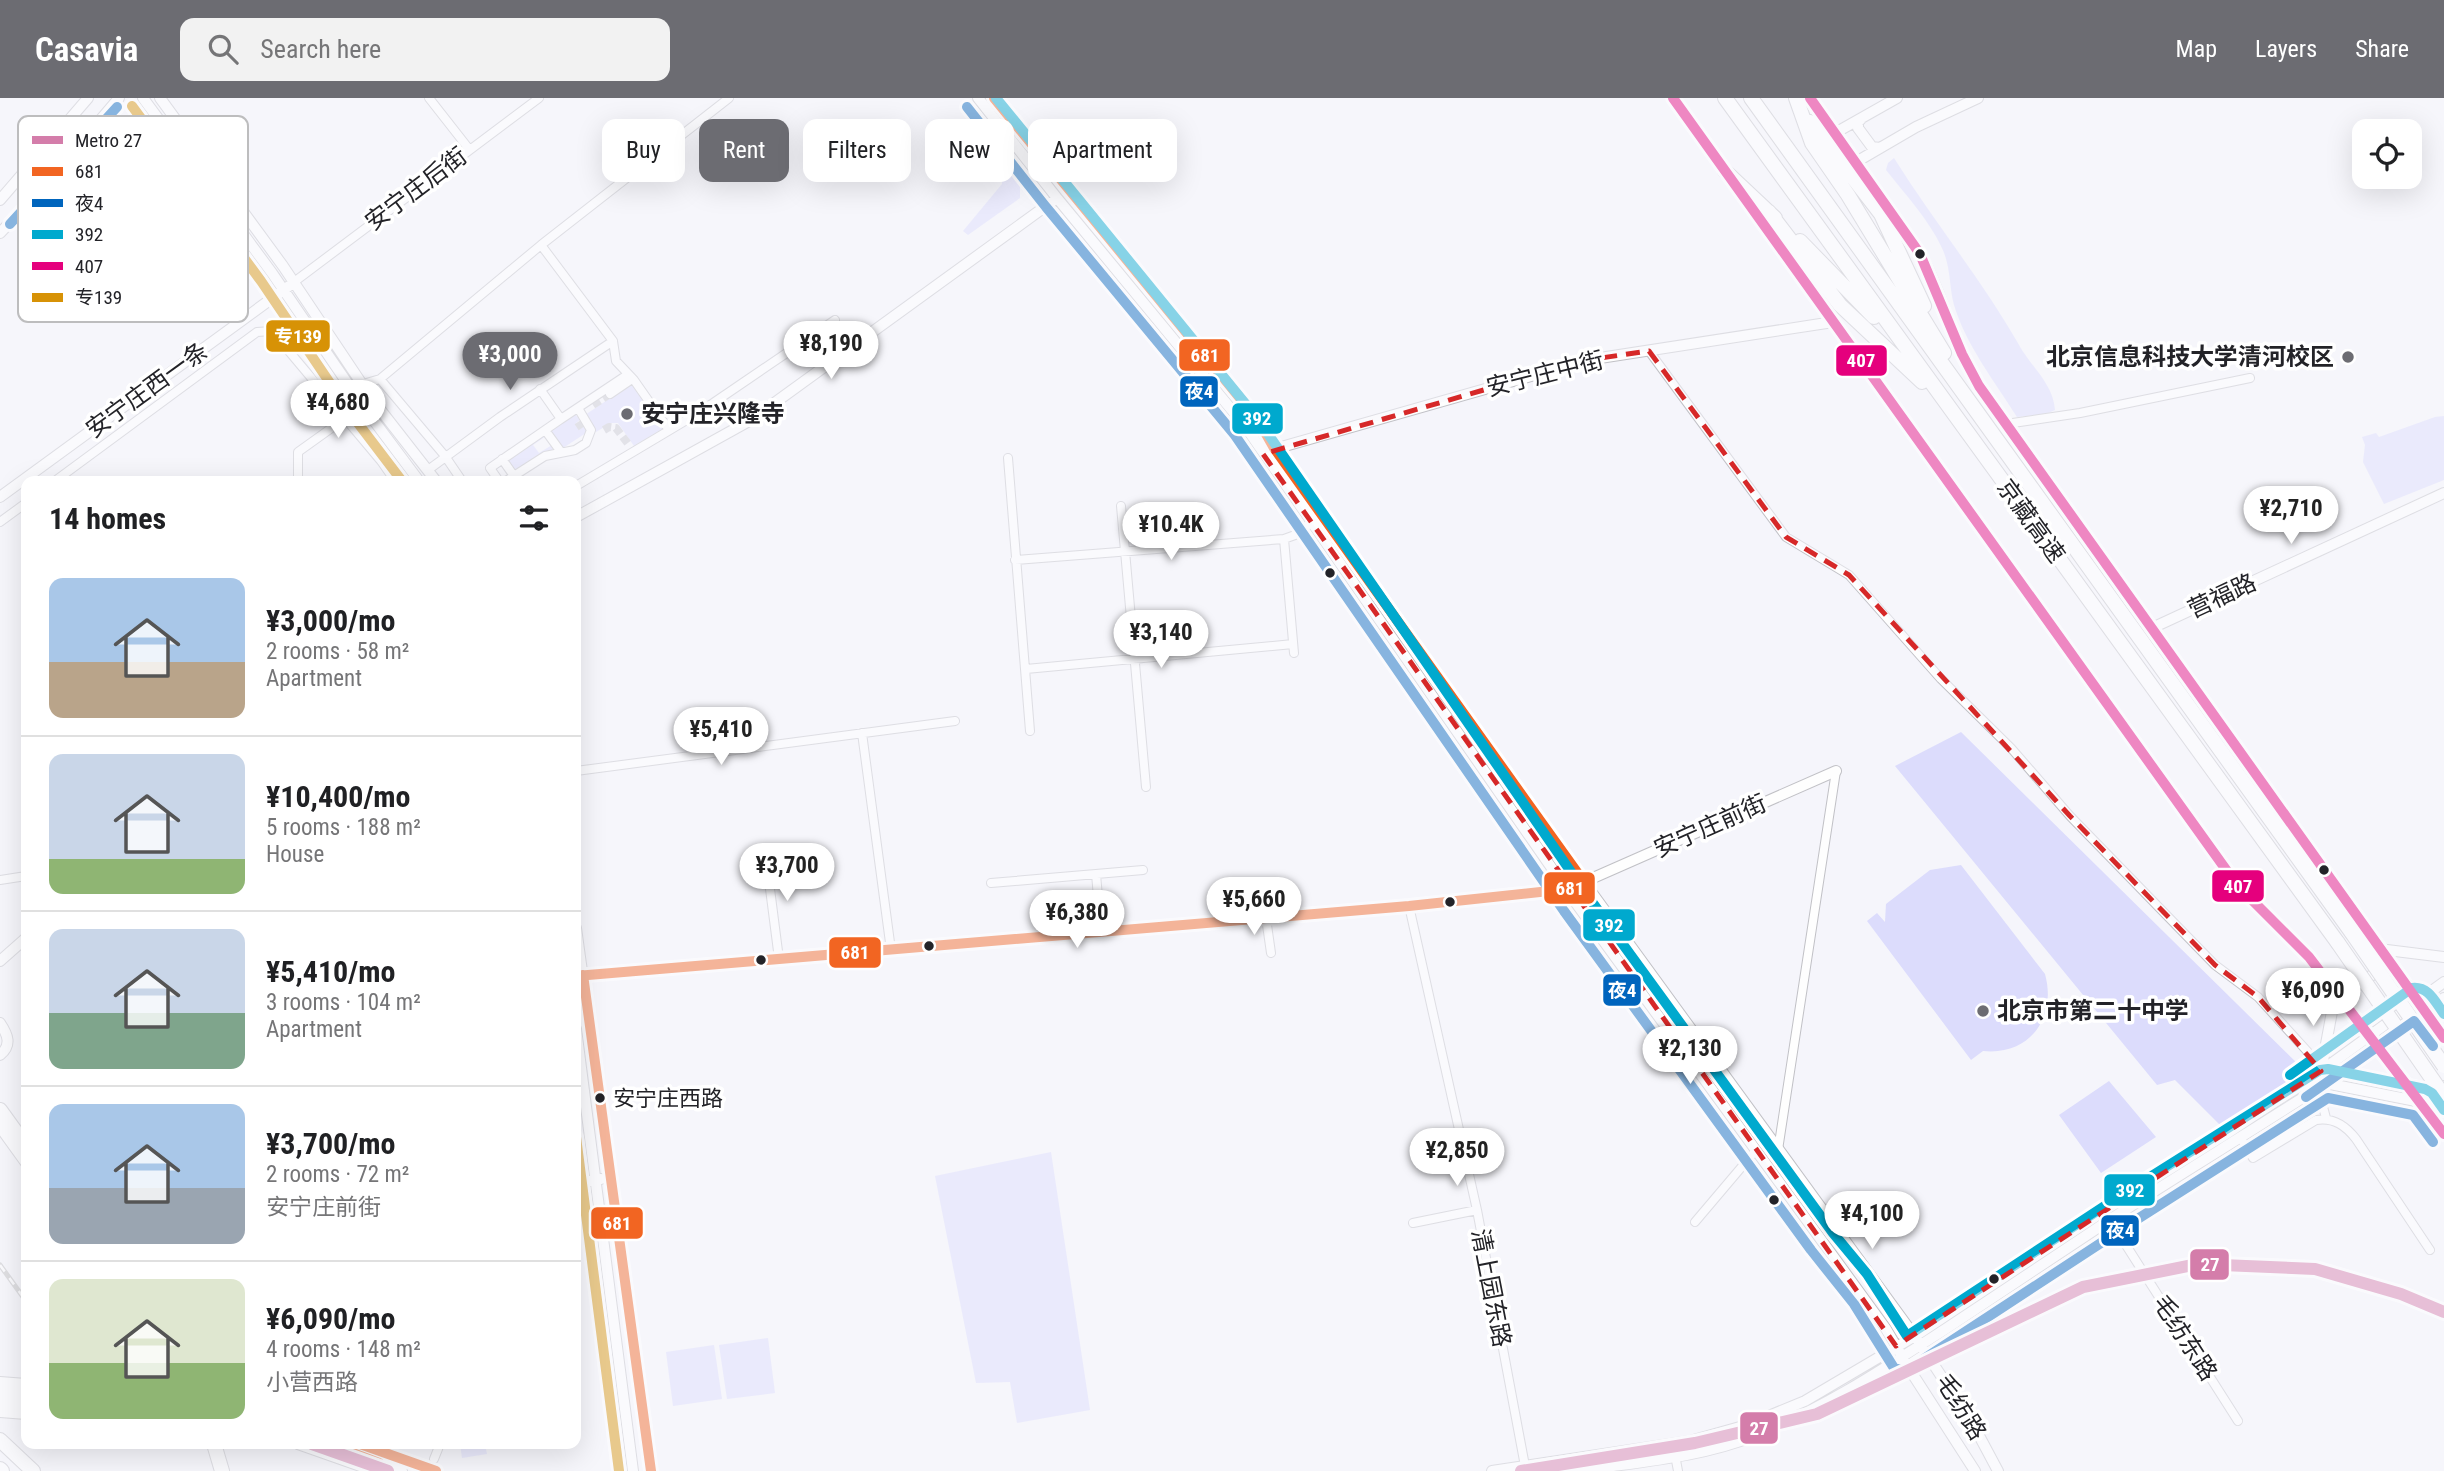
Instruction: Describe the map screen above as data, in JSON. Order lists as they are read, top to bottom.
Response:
{
  "streets": {
    "highway": ["京藏高速"],
    "main road": [
      "安宁庄中街",
      "安宁庄西一条",
      "营福路",
      "安宁庄前街",
      "毛纺路"
    ],
    "street": ["安宁庄后街", "清上园东路", "毛纺东路"]
  },
  "crossings": [
    ["安宁庄后街", "安宁庄西一条"],
    ["安宁庄中街", "毛纺路"],
    ["安宁庄前街", "毛纺路"]
  ],
  "places": [
    "北京信息科技大学清河校区",
    "安宁庄兴隆寺",
    "北京市第二十中学",
    "安宁庄西路"
  ],
  "lines": [
    "transit line 681",
    "transit line 392",
    "transit line 407",
    "transit line 专139",
    "transit line 夜4",
    "metro line 27"
  ],
  "legend": [
    "Metro 27",
    "681",
    "夜4",
    "392",
    "407",
    "专139"
  ],
  "page": {
    "header": "Casavia",
    "search": "Search here",
    "nav": ["Map", "Layers", "Share"],
    "chip": [
      "Buy",
      "Rent",
      "Filters",
      "New",
      "Apartment"
    ],
    "price": [
      "¥8,190",
      "¥3,000",
      "¥4,680",
      "¥2,710",
      "¥10.4K",
      "¥3,140",
      "¥5,410",
      "¥3,700",
      "¥5,660",
      "¥6,380",
      "¥6,090",
      "¥2,130",
      "¥2,850",
      "¥4,100"
    ],
    "heading": "14 homes",
    "list": [
      {
        "name": "¥3,000/mo",
        "note": "2 rooms · 58 m² · Apartment"
      },
      {
        "name": "¥10,400/mo",
        "note": "5 rooms · 188 m² · House"
      },
      {
        "name": "¥5,410/mo",
        "note": "3 rooms · 104 m² · Apartment"
      },
      {
        "name": "¥3,700/mo",
        "note": "2 rooms · 72 m² · 安宁庄前街"
      },
      {
        "name": "¥6,090/mo",
        "note": "4 rooms · 148 m² · 小营西路"
      }
    ]
  }
}
